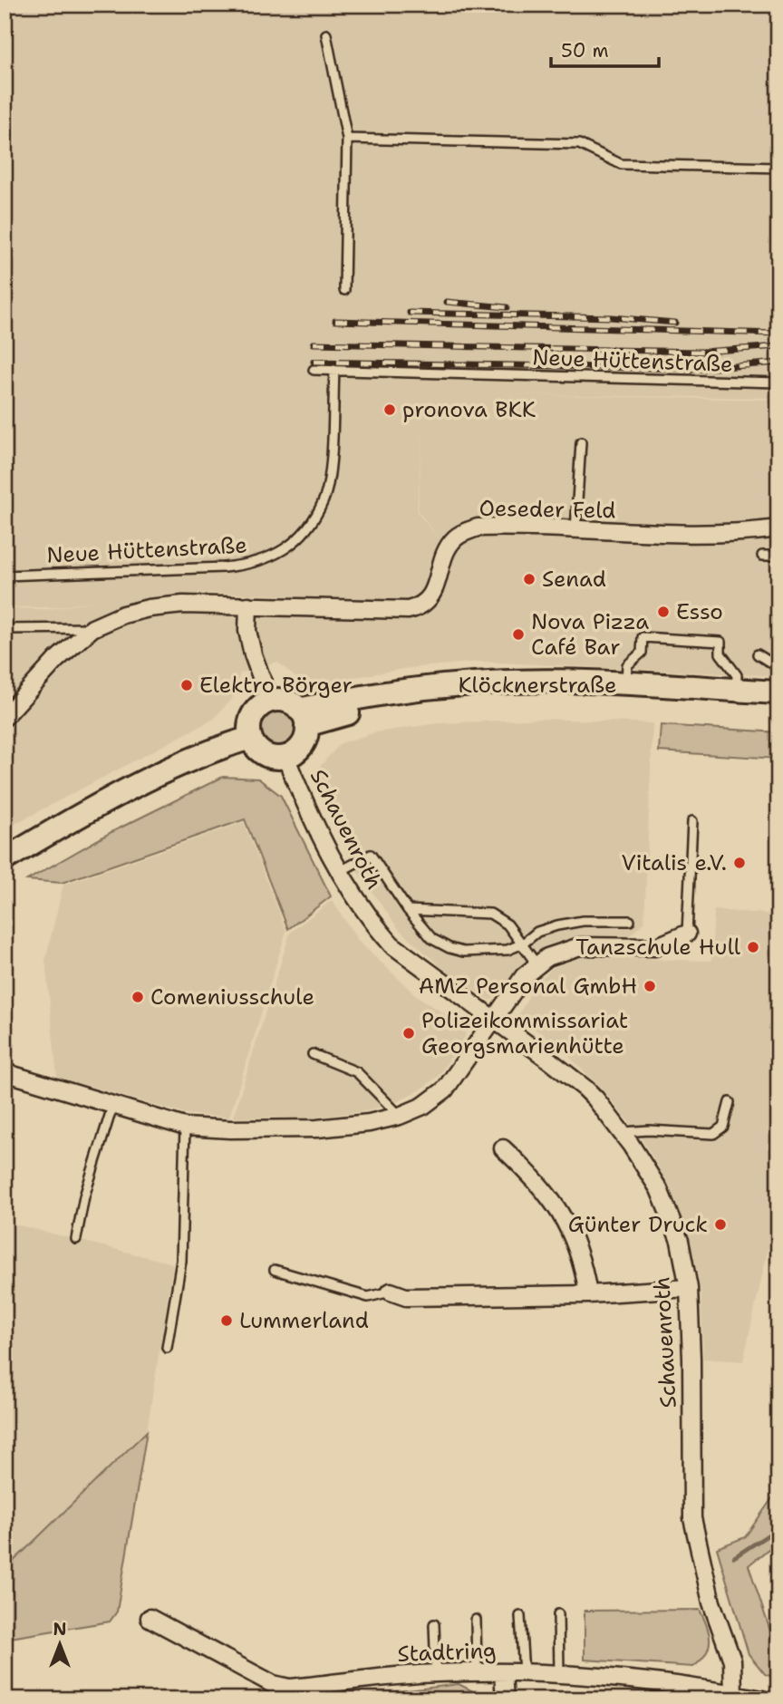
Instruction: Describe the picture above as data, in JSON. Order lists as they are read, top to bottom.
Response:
{
  "streets": {
    "main road": ["Klöcknerstraße"],
    "street": ["Oeseder Feld", "Schauenroth", "Stadtring"],
    "lane": ["Neue Hüttenstraße"]
  },
  "crossings": [
    ["Klöcknerstraße", "Schauenroth"],
    ["Schauenroth", "Stadtring"]
  ],
  "places": [
    "pronova BKK",
    "Senad",
    "Esso",
    "Nova Pizza Café Bar",
    "Elektro Börger",
    "Vitalis e.V.",
    "Tanzschule Hull",
    "AMZ Personal GmbH",
    "Comeniusschule",
    "Polizeikommissariat Georgsmarienhütte",
    "Günter Druck",
    "Lummerland"
  ],
  "scale_bar": "50 m",
  "north": "top"
}
